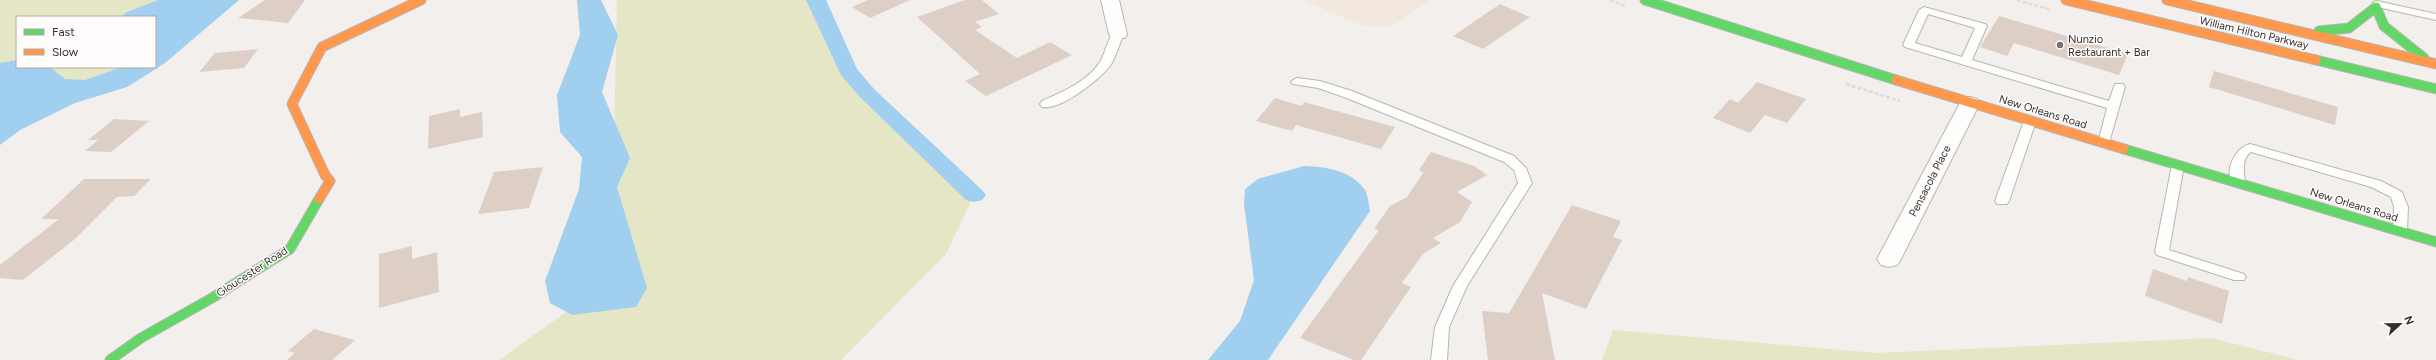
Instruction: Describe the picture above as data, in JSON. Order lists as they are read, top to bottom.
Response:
{
  "streets": {
    "main road": ["William Hilton Parkway", "New Orleans Road", "Gloucester Road"],
    "street": ["Pensacola Place"]
  },
  "crossings": [
    ["New Orleans Road", "Pensacola Place"]
  ],
  "places": ["Nunzio Restaurant + Bar"],
  "legend": ["Fast", "Slow"],
  "north": "right"
}
